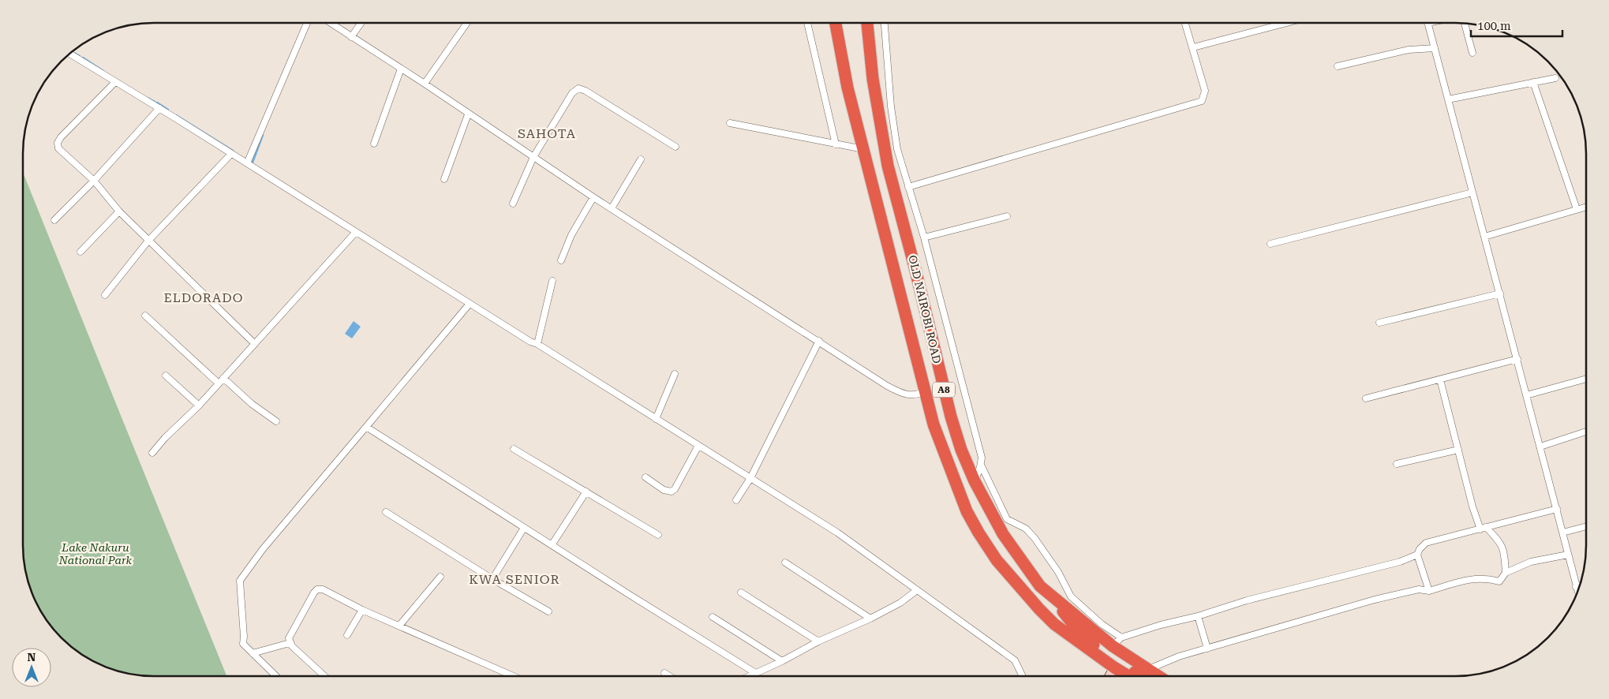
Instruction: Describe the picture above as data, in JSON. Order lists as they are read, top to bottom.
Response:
{
  "streets": {
    "highway": ["OLD NAIROBI ROAD", "A8"]
  },
  "districts": ["SAHOTA", "ELDORADO", "KWA SENIOR"],
  "parks": ["Lake Nakuru National Park"],
  "scale_bar": "100 m",
  "north": "top"
}
